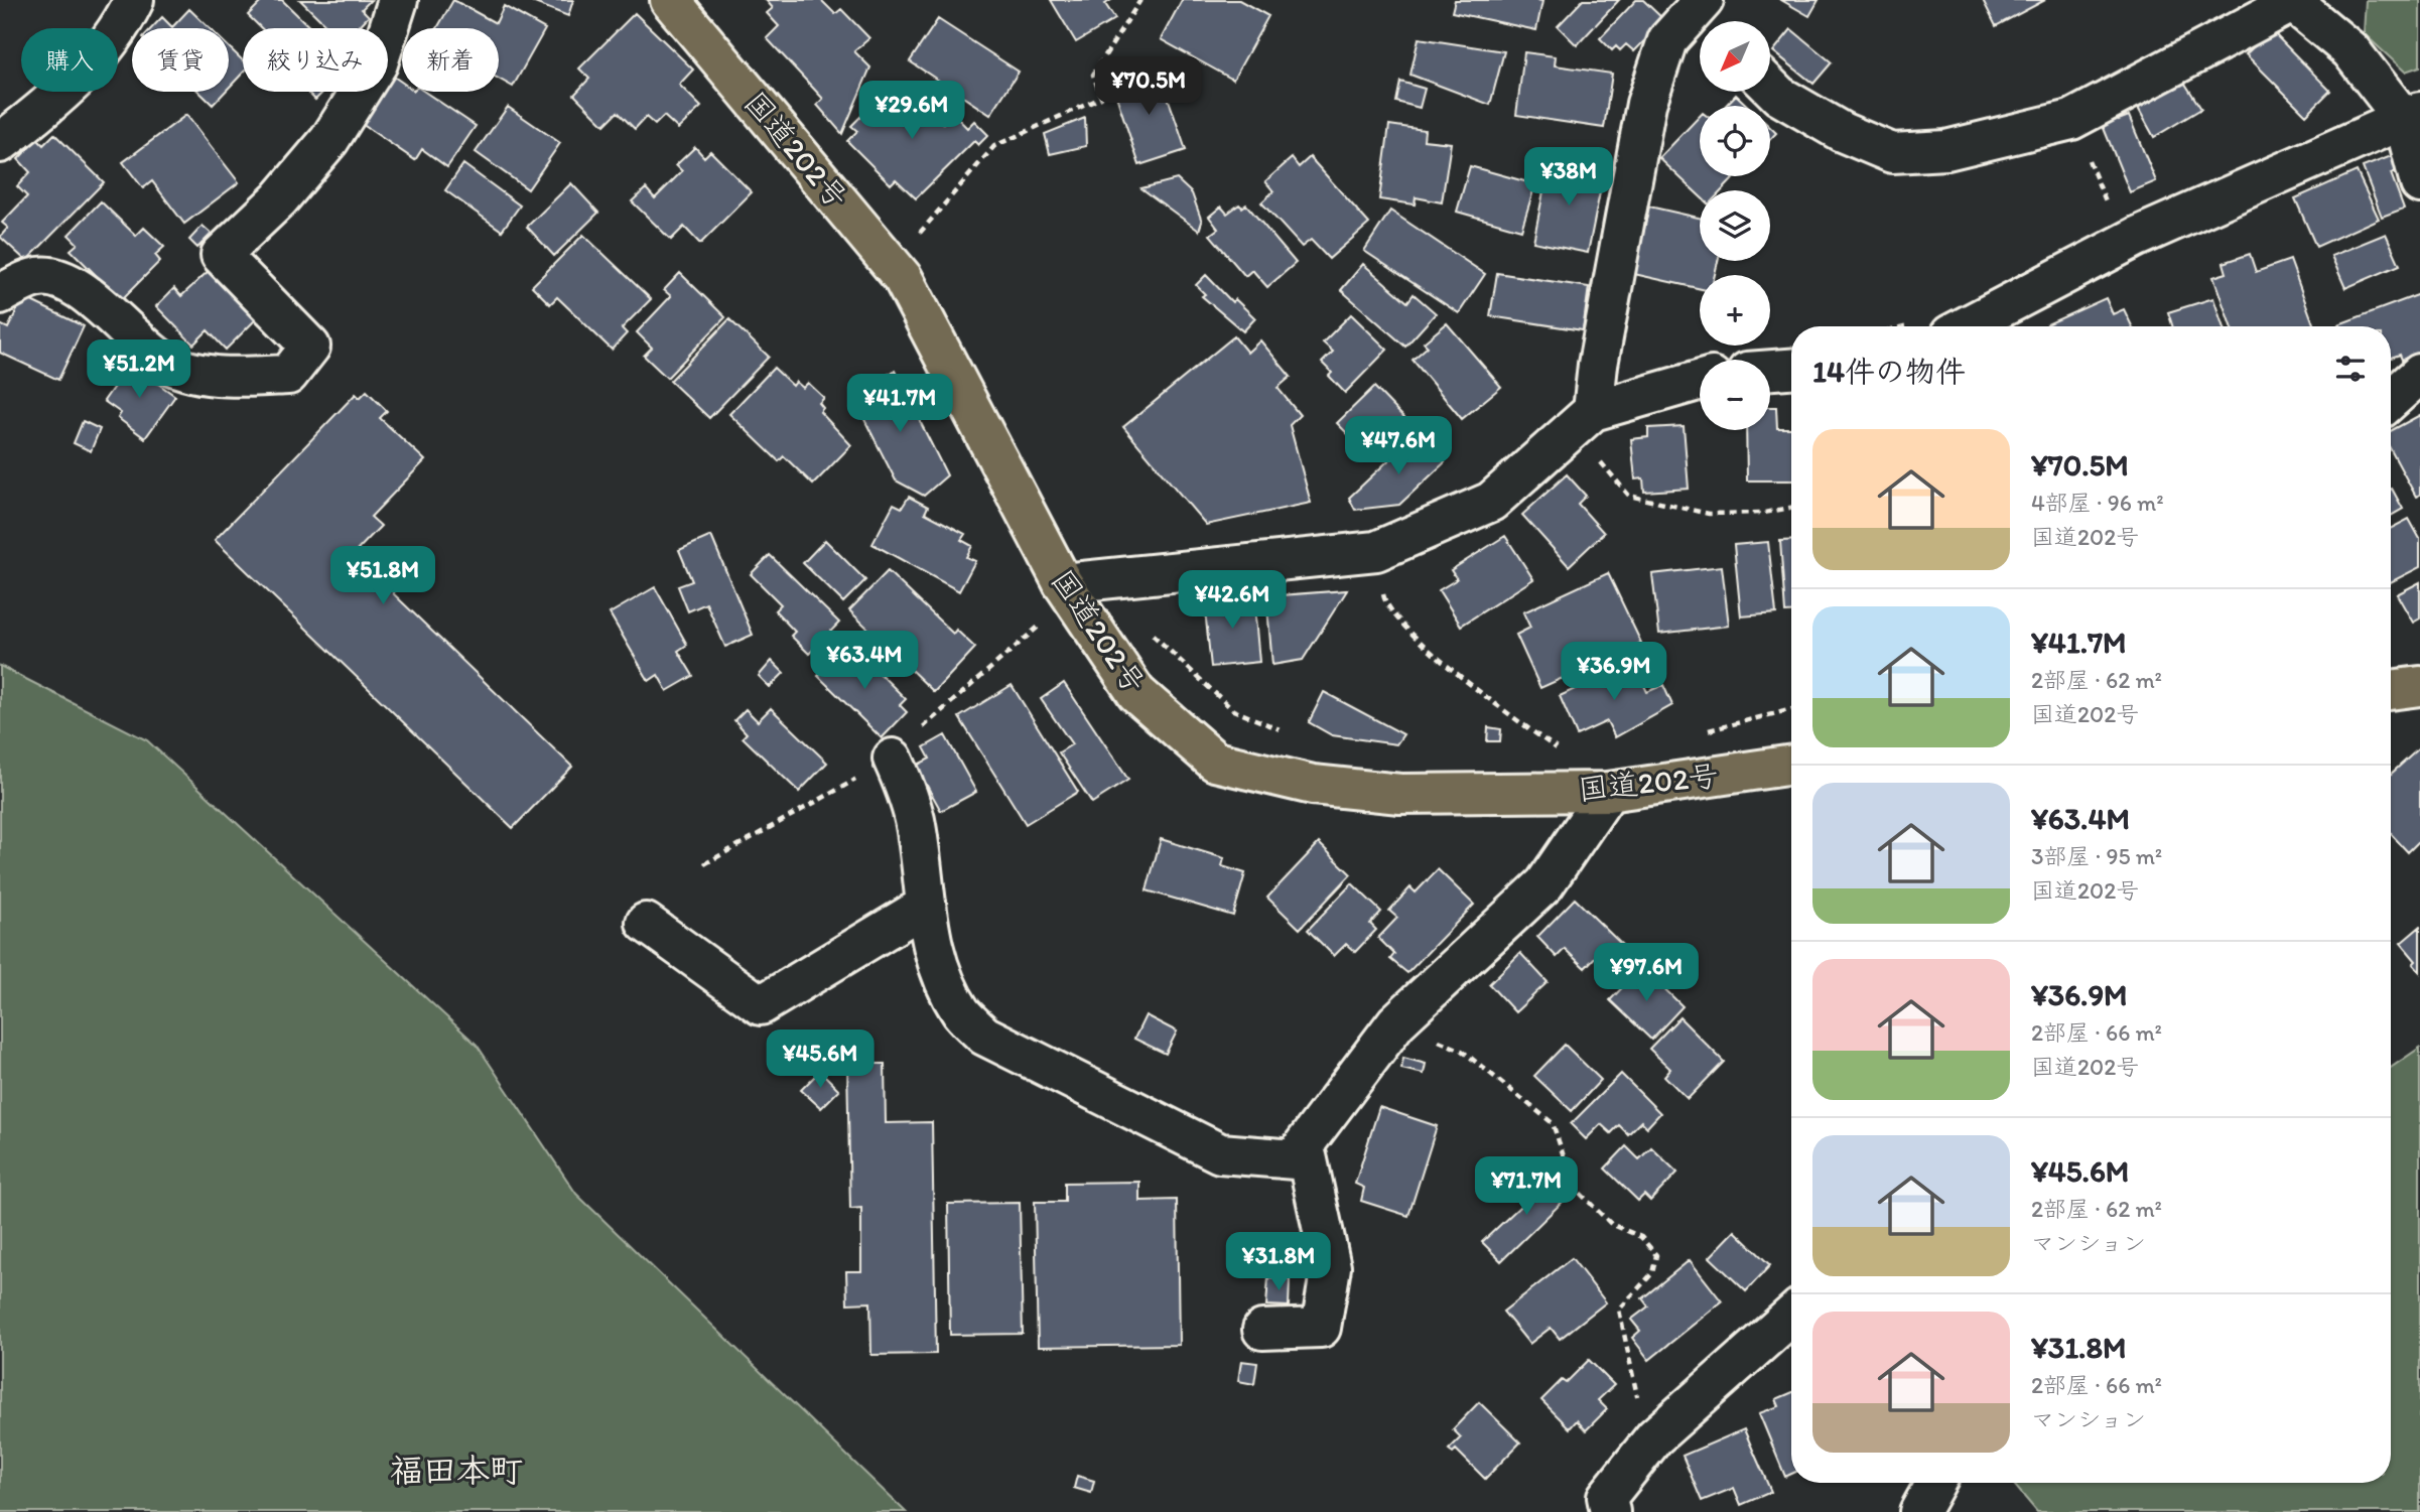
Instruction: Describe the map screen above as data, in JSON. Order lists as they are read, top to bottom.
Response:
{
  "streets": {
    "highway": ["国道202号"]
  },
  "districts": ["福田本町"],
  "north": "bottom left",
  "page": {
    "map_buttons": ["+", "−"],
    "chip": [
      "購入",
      "賃貸",
      "絞り込み",
      "新着"
    ],
    "price": [
      "¥70.5M",
      "¥29.6M",
      "¥38M",
      "¥51.2M",
      "¥41.7M",
      "¥47.6M",
      "¥51.8M",
      "¥42.6M",
      "¥63.4M",
      "¥36.9M",
      "¥97.6M",
      "¥45.6M",
      "¥71.7M",
      "¥31.8M"
    ],
    "heading": "14件の物件",
    "list": [
      {
        "name": "¥70.5M",
        "note": "4部屋 · 96 m² · 国道202号"
      },
      {
        "name": "¥41.7M",
        "note": "2部屋 · 62 m² · 国道202号"
      },
      {
        "name": "¥63.4M",
        "note": "3部屋 · 95 m² · 国道202号"
      },
      {
        "name": "¥36.9M",
        "note": "2部屋 · 66 m² · 国道202号"
      },
      {
        "name": "¥45.6M",
        "note": "2部屋 · 62 m² · マンション"
      },
      {
        "name": "¥31.8M",
        "note": "2部屋 · 66 m² · マンション"
      }
    ]
  }
}
